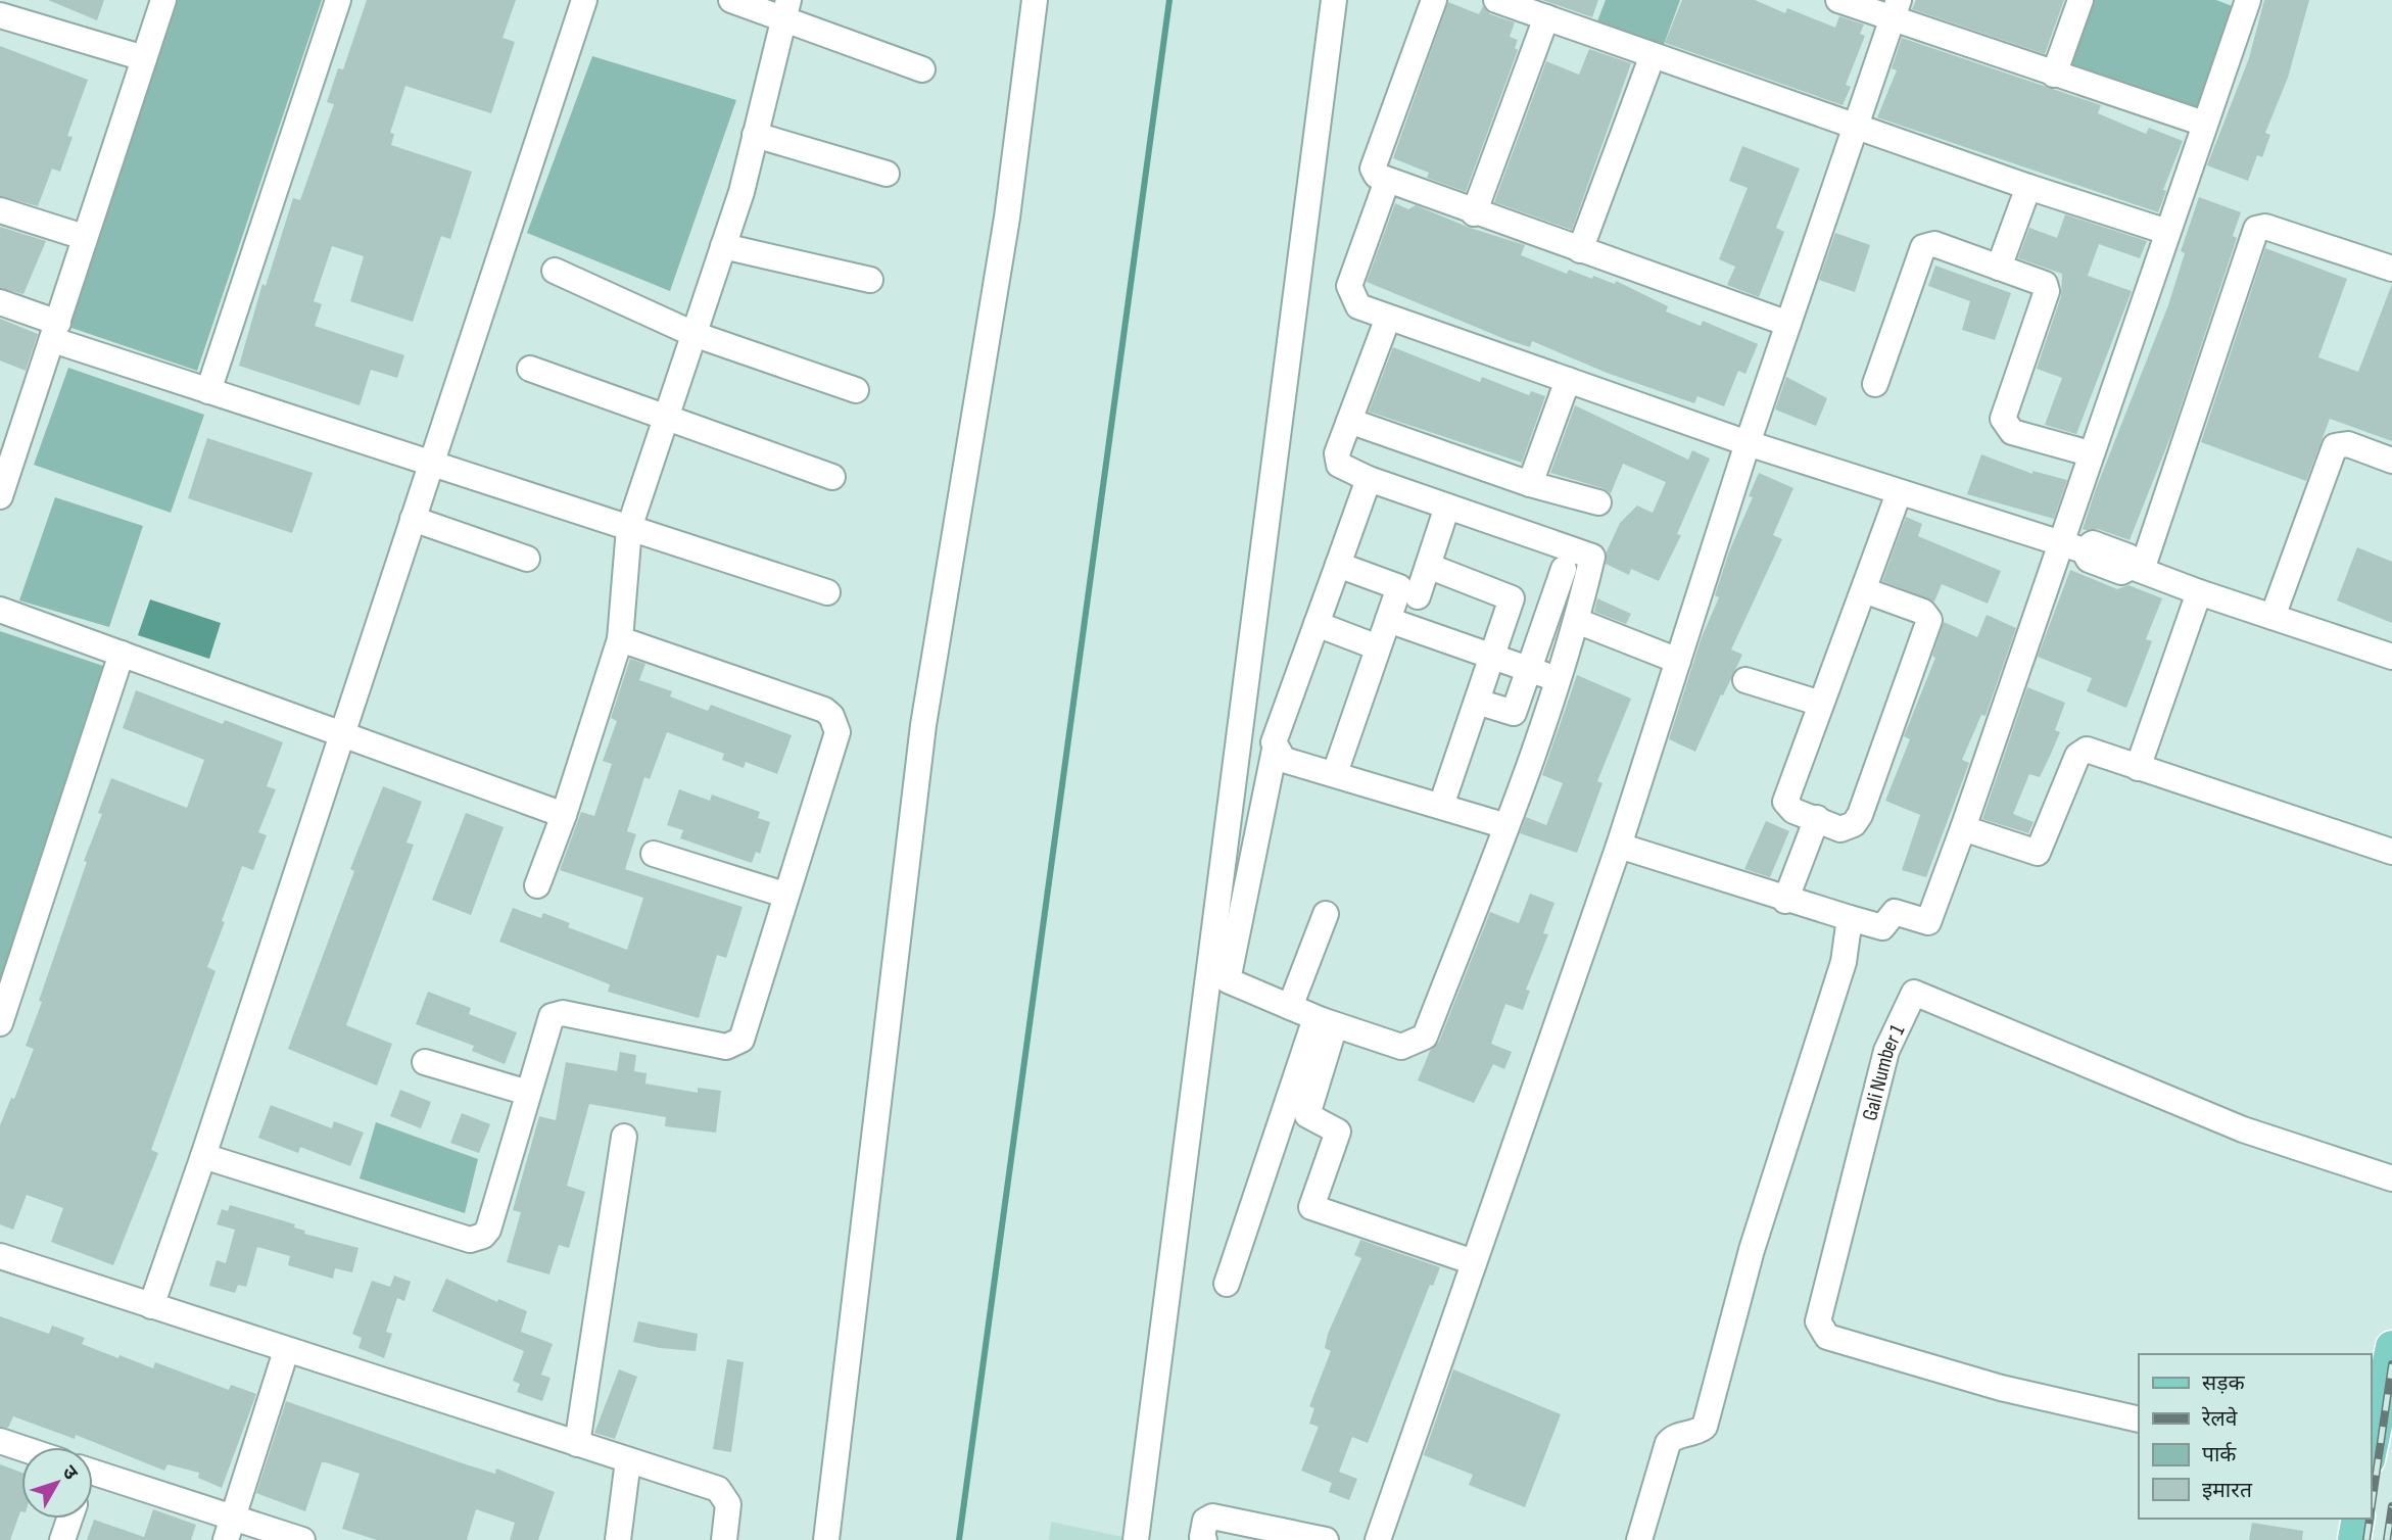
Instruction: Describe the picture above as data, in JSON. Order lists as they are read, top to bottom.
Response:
{
  "streets": {
    "street": ["Gali Number 1"]
  },
  "legend": [
    "सड़क",
    "रेलवे",
    "पार्क",
    "इमारत"
  ],
  "north": "top right"
}
